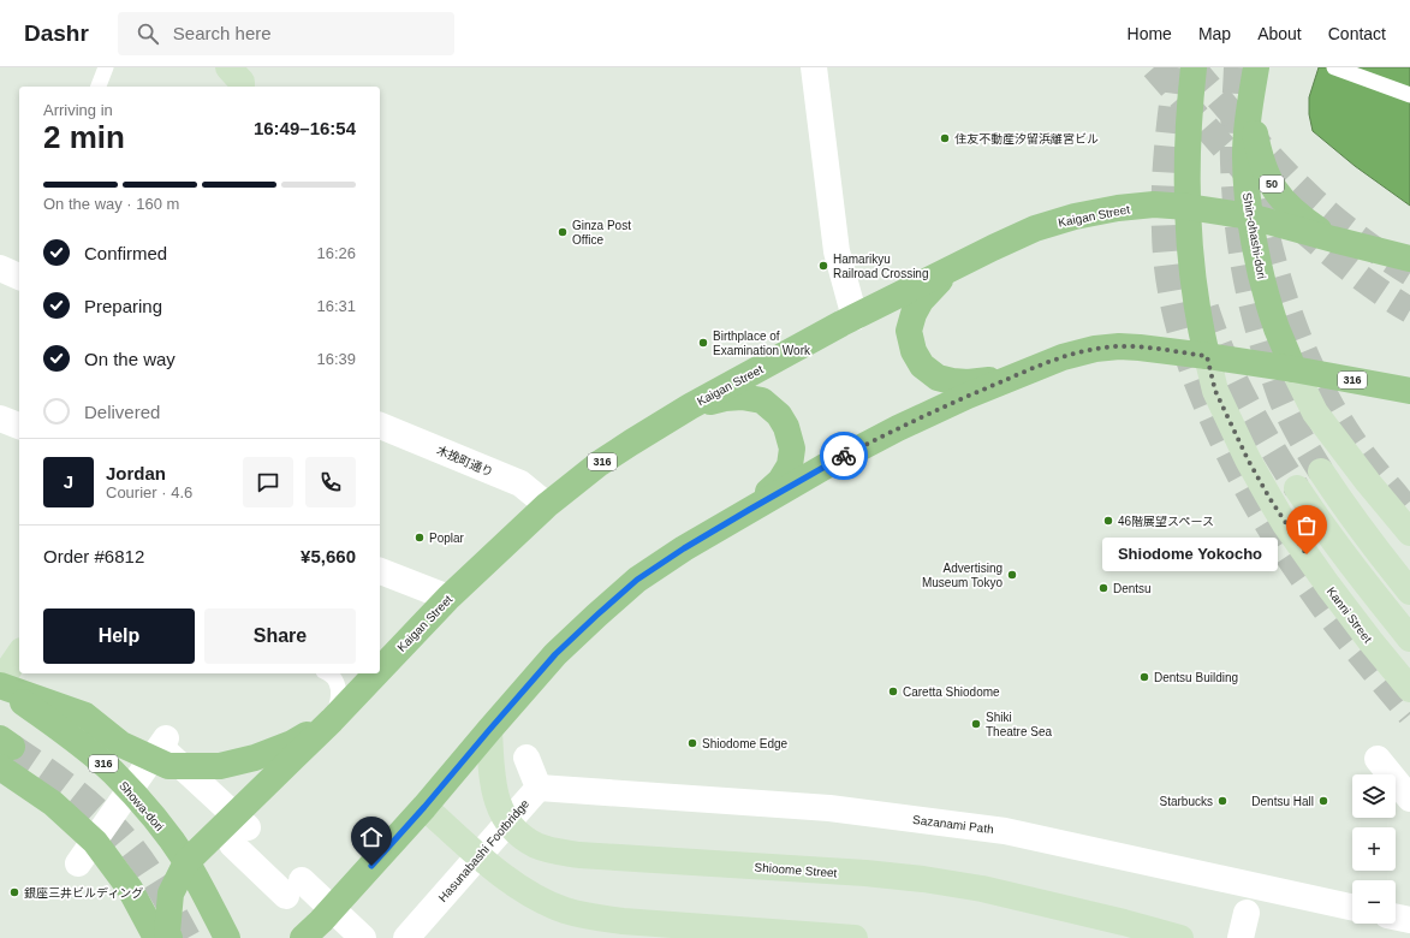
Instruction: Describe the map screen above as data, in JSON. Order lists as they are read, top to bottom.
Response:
{
  "streets": {
    "main road": [
      "50",
      "Kaigan Street",
      "Shin-ohashi-dori",
      "316",
      "Kanni Street",
      "Showa-dori",
      "Shioome Street"
    ],
    "street": ["木挽町通り", "Sazanami Path", "Hasunabashi Footbridge"]
  },
  "crossings": [
    ["50", "Kaigan Street"],
    ["50", "Shin-ohashi-dori"],
    ["Kaigan Street", "Shin-ohashi-dori"],
    ["Kaigan Street", "316"],
    ["Kaigan Street", "木挽町通り"],
    ["Kaigan Street", "Showa-dori"],
    ["Shin-ohashi-dori", "316"],
    ["316", "Kanni Street"],
    ["316", "Showa-dori"],
    ["316", "Shioome Street"],
    ["Sazanami Path", "Hasunabashi Footbridge"]
  ],
  "places": [
    "住友不動産汐留浜離宮ビル",
    "Ginza Post Office",
    "Hamarikyu Railroad Crossing",
    "Birthplace of Examination Work",
    "46階展望スペース",
    "Poplar",
    "Shiodome Yokocho",
    "Advertising Museum Tokyo",
    "Dentsu",
    "Dentsu Building",
    "Caretta Shiodome",
    "Shiki Theatre Sea",
    "Shiodome Edge",
    "Starbucks",
    "Dentsu Hall",
    "銀座三井ビルディング"
  ],
  "page": {
    "header": "Dashr",
    "search": "Search here",
    "nav": [
      "Home",
      "Map",
      "About",
      "Contact"
    ],
    "heading": ["2 min", "Arriving in", "16:49–16:54"],
    "panel": [
      "Jordan",
      "Courier · 4.6",
      "Order #6812",
      "¥5,660"
    ],
    "bar": "On the way · 160 m",
    "list": [
      ["Confirmed", "16:26"],
      ["Preparing", "16:31"],
      ["On the way", "16:39"],
      "Delivered"
    ],
    "round": "J",
    "bubble": "Shiodome Yokocho",
    "buttons": ["Help", "Share"],
    "map_buttons": ["+", "−"]
  }
}
